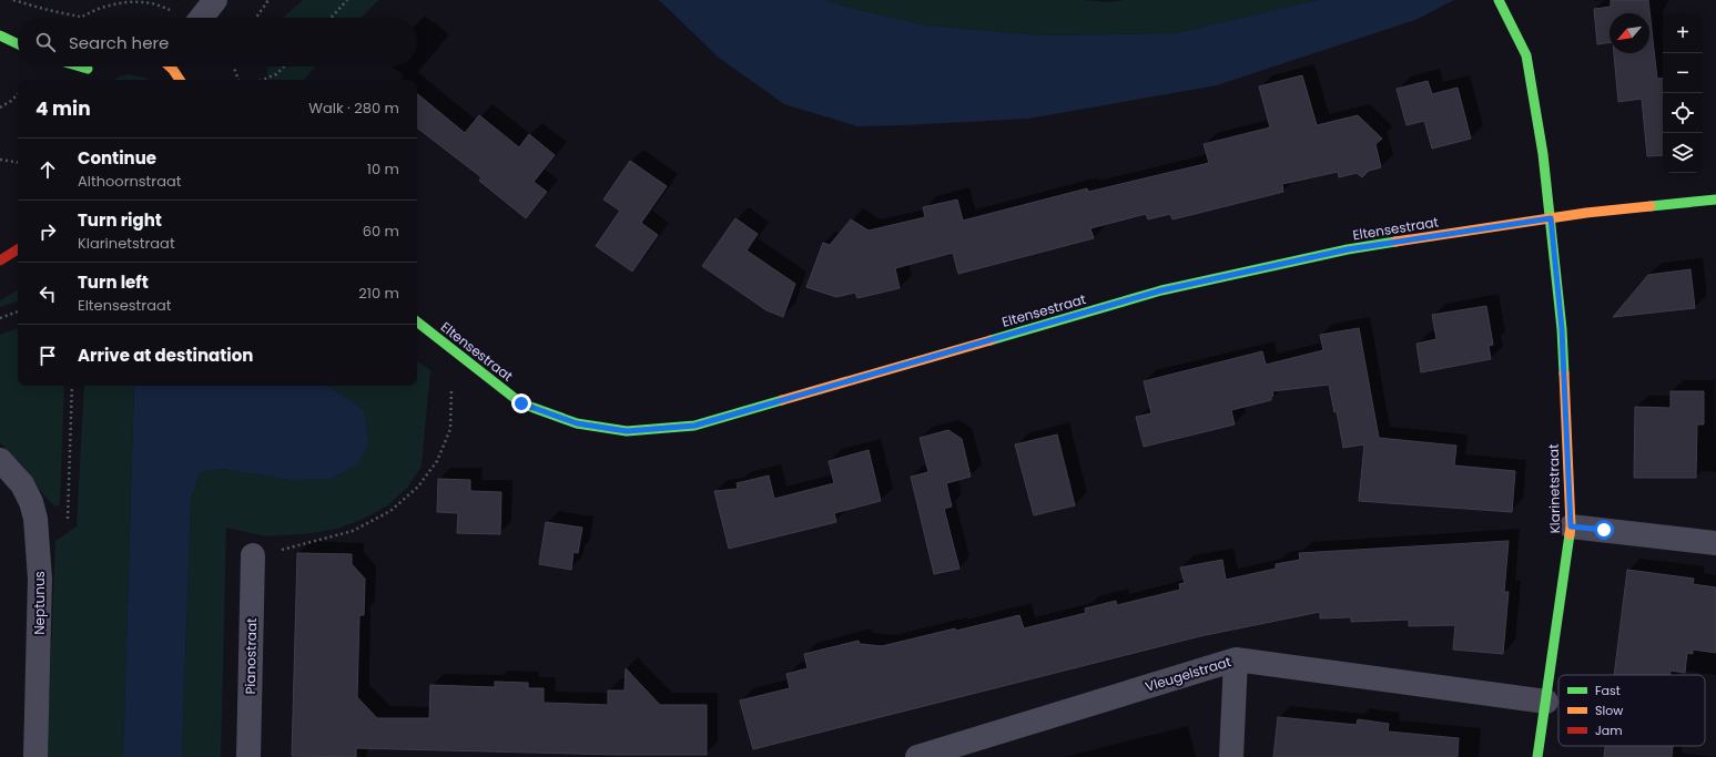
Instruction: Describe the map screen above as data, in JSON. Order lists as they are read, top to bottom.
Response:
{
  "streets": {
    "street": [
      "Eltensestraat",
      "Klarinetstraat",
      "Neptunus",
      "Pianostraat",
      "Vleugelstraat"
    ]
  },
  "crossings": [
    ["Eltensestraat", "Klarinetstraat"],
    ["Klarinetstraat", "Vleugelstraat"]
  ],
  "legend": ["Fast", "Slow", "Jam"],
  "north": "bottom left",
  "page": {
    "map_buttons": ["+", "−"],
    "search": "Search here",
    "heading": ["4 min", "Walk · 280 m"],
    "list": [
      ["Continue", "Althoornstraat", "10 m"],
      ["Turn right", "Klarinetstraat", "60 m"],
      ["Turn left", "Eltensestraat", "210 m"],
      "Arrive at destination"
    ]
  }
}
